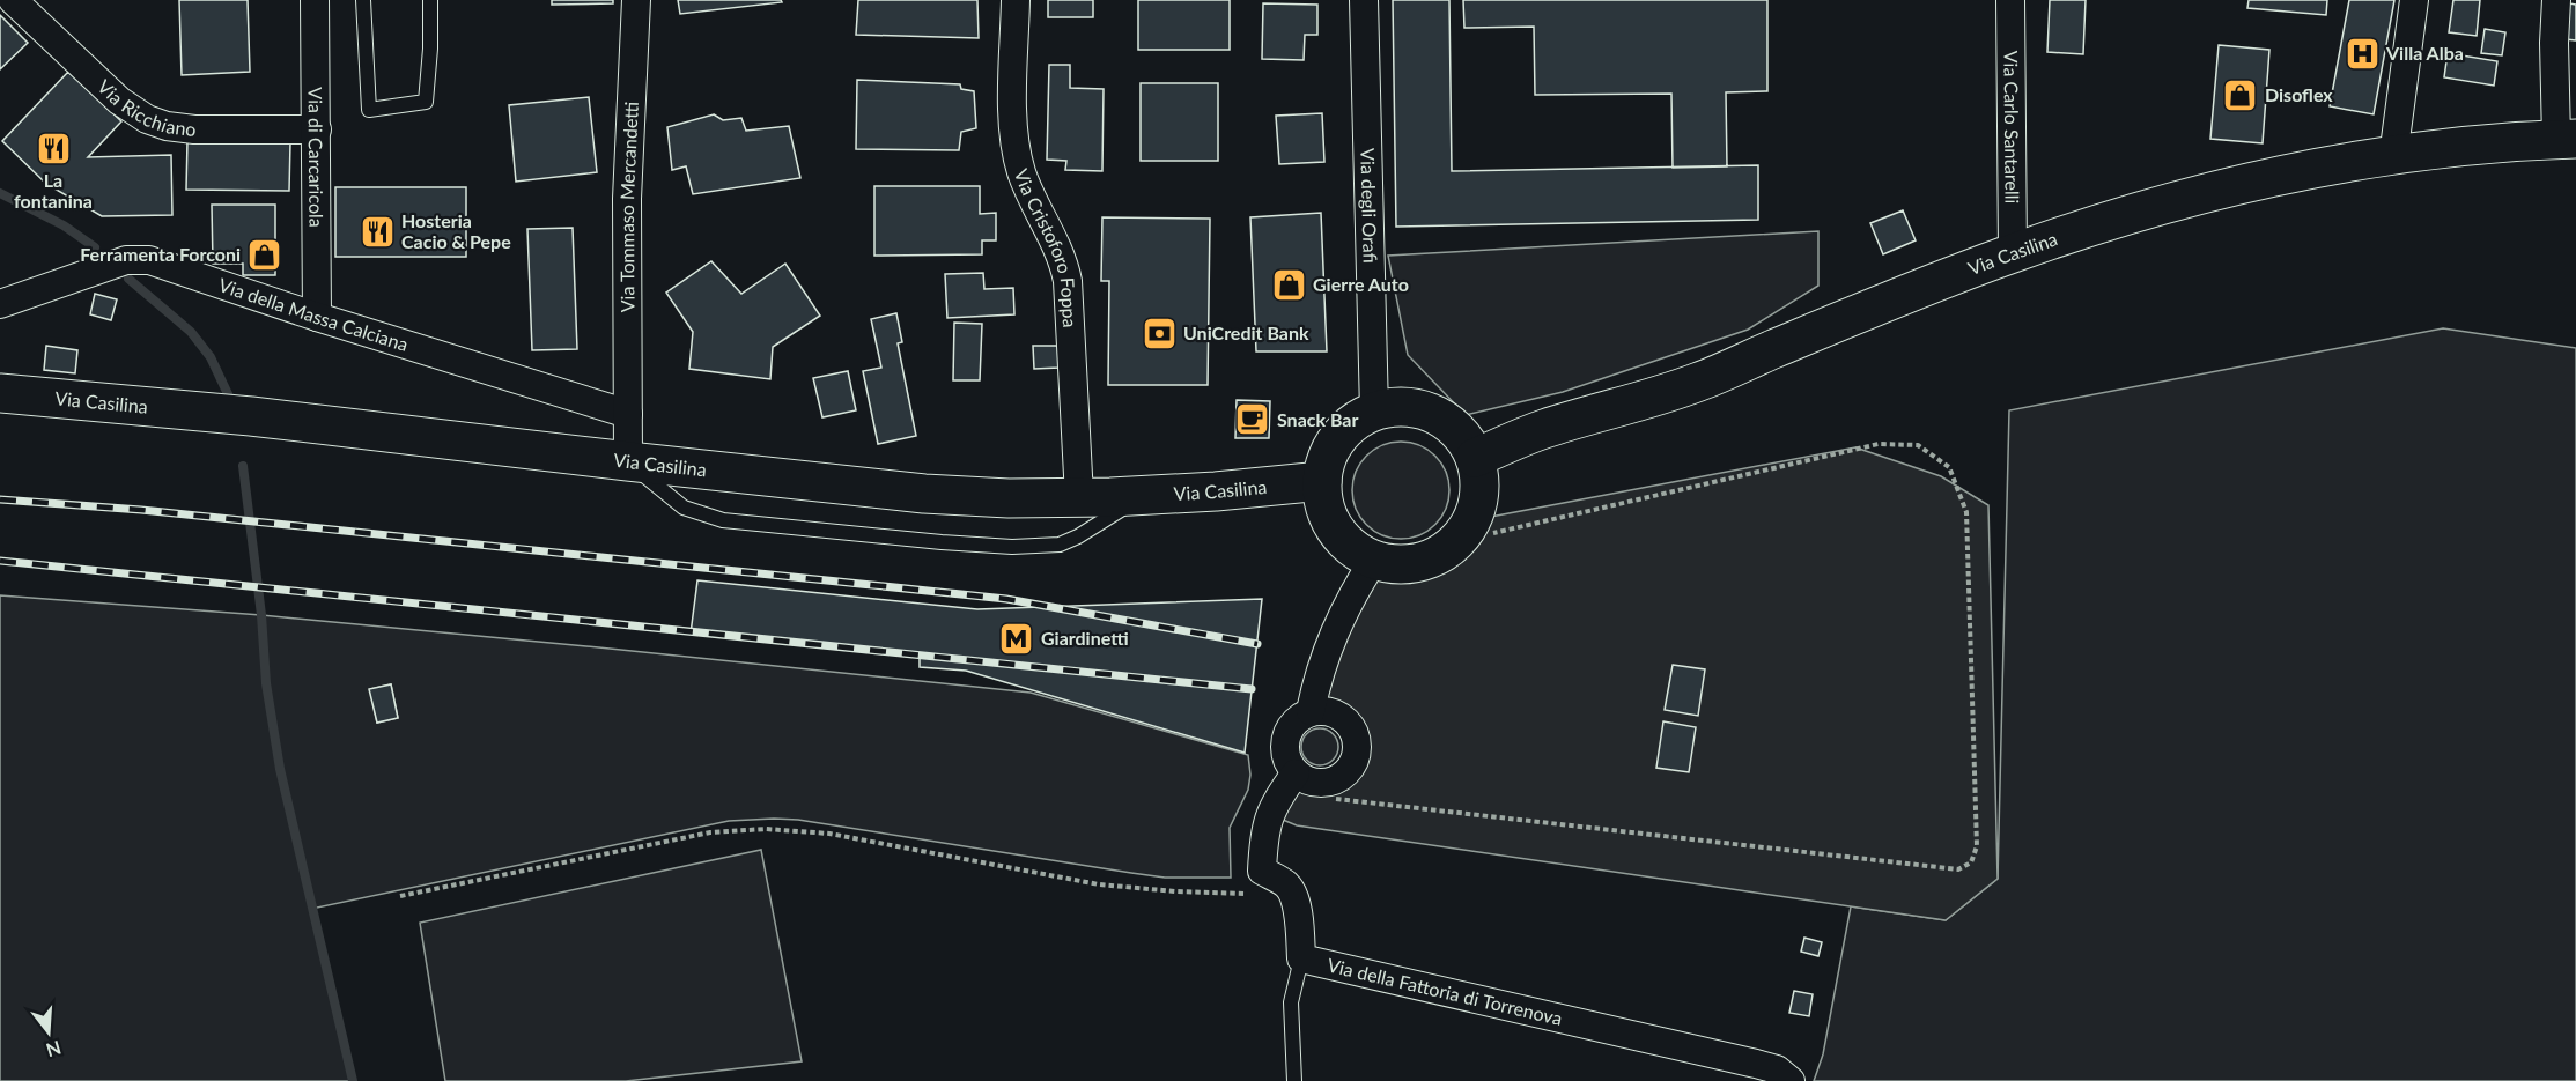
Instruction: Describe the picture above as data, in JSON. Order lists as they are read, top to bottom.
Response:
{
  "streets": {
    "main road": ["Via Casilina"],
    "street": [
      "Via Ricchiano",
      "Via Carlo Santarelli",
      "Via di Carcaricola",
      "Via degli Orafi",
      "Via Tommaso Mercandetti",
      "Via Cristoforo Foppa",
      "Via della Massa Calciana",
      "Via della Fattoria di Torrenova"
    ]
  },
  "crossings": [
    ["Via Ricchiano", "Via di Carcaricola"],
    ["Via Carlo Santarelli", "Via Casilina"],
    ["Via di Carcaricola", "Via della Massa Calciana"],
    ["Via degli Orafi", "Via Casilina"],
    ["Via Tommaso Mercandetti", "Via Casilina"],
    ["Via Tommaso Mercandetti", "Via della Massa Calciana"],
    ["Via Cristoforo Foppa", "Via Casilina"]
  ],
  "places": {
    "hospital": ["Villa Alba"],
    "shop": ["Disoflex", "Ferramenta Forconi", "Gierre Auto"],
    "restaurant": ["La fontanina", "Hosteria Cacio & Pepe"],
    "bank": ["UniCredit Bank"],
    "cafe": ["Snack Bar"],
    "metro station": ["Giardinetti"]
  },
  "north": "bottom"
}
